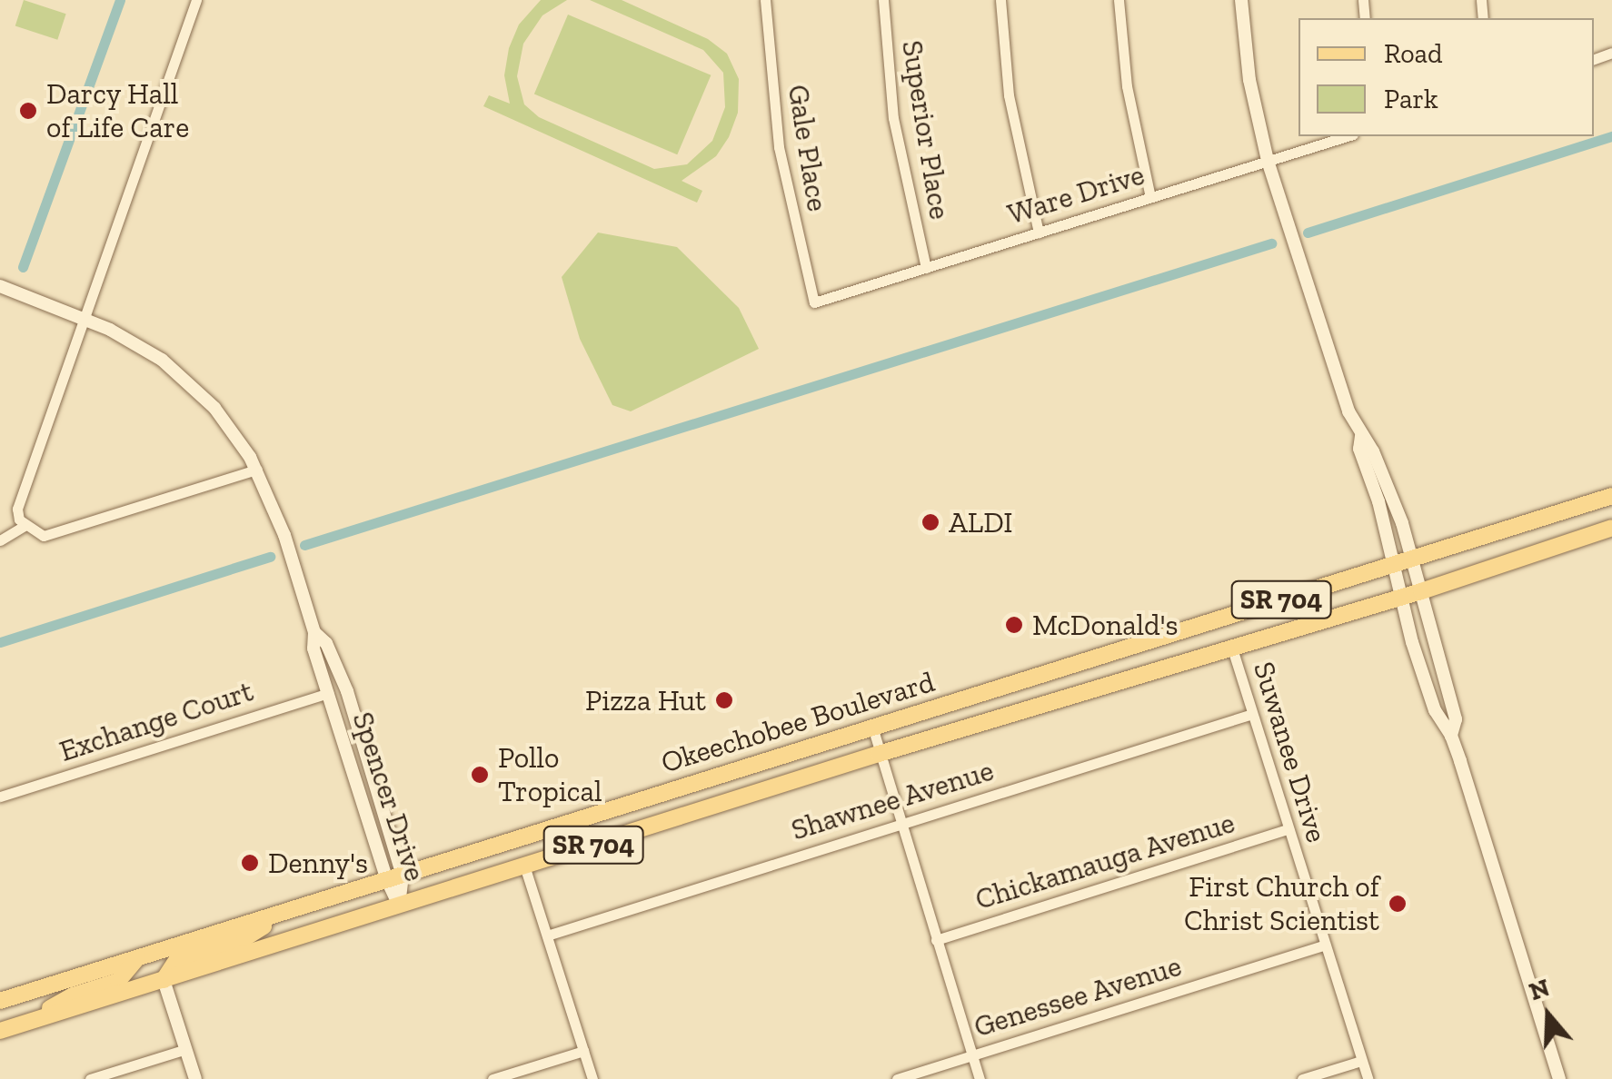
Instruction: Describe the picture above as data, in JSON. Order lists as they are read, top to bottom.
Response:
{
  "streets": {
    "main road": ["SR 704", "Okeechobee Boulevard"],
    "street": [
      "Superior Place",
      "Gale Place",
      "Ware Drive",
      "Exchange Court",
      "Suwanee Drive",
      "Spencer Drive",
      "Shawnee Avenue",
      "Chickamauga Avenue",
      "Genessee Avenue"
    ]
  },
  "crossings": [
    ["Superior Place", "Ware Drive"],
    ["Gale Place", "Ware Drive"],
    ["Exchange Court", "Spencer Drive"],
    ["Okeechobee Boulevard", "Suwanee Drive"],
    ["Okeechobee Boulevard", "Spencer Drive"],
    ["Suwanee Drive", "Shawnee Avenue"],
    ["Suwanee Drive", "Chickamauga Avenue"],
    ["Suwanee Drive", "Genessee Avenue"]
  ],
  "places": [
    "Darcy Hall of Life Care",
    "ALDI",
    "McDonald's",
    "Pizza Hut",
    "Pollo Tropical",
    "Denny's",
    "First Church of Christ Scientist"
  ],
  "legend": ["Road", "Park"],
  "north": "top"
}
